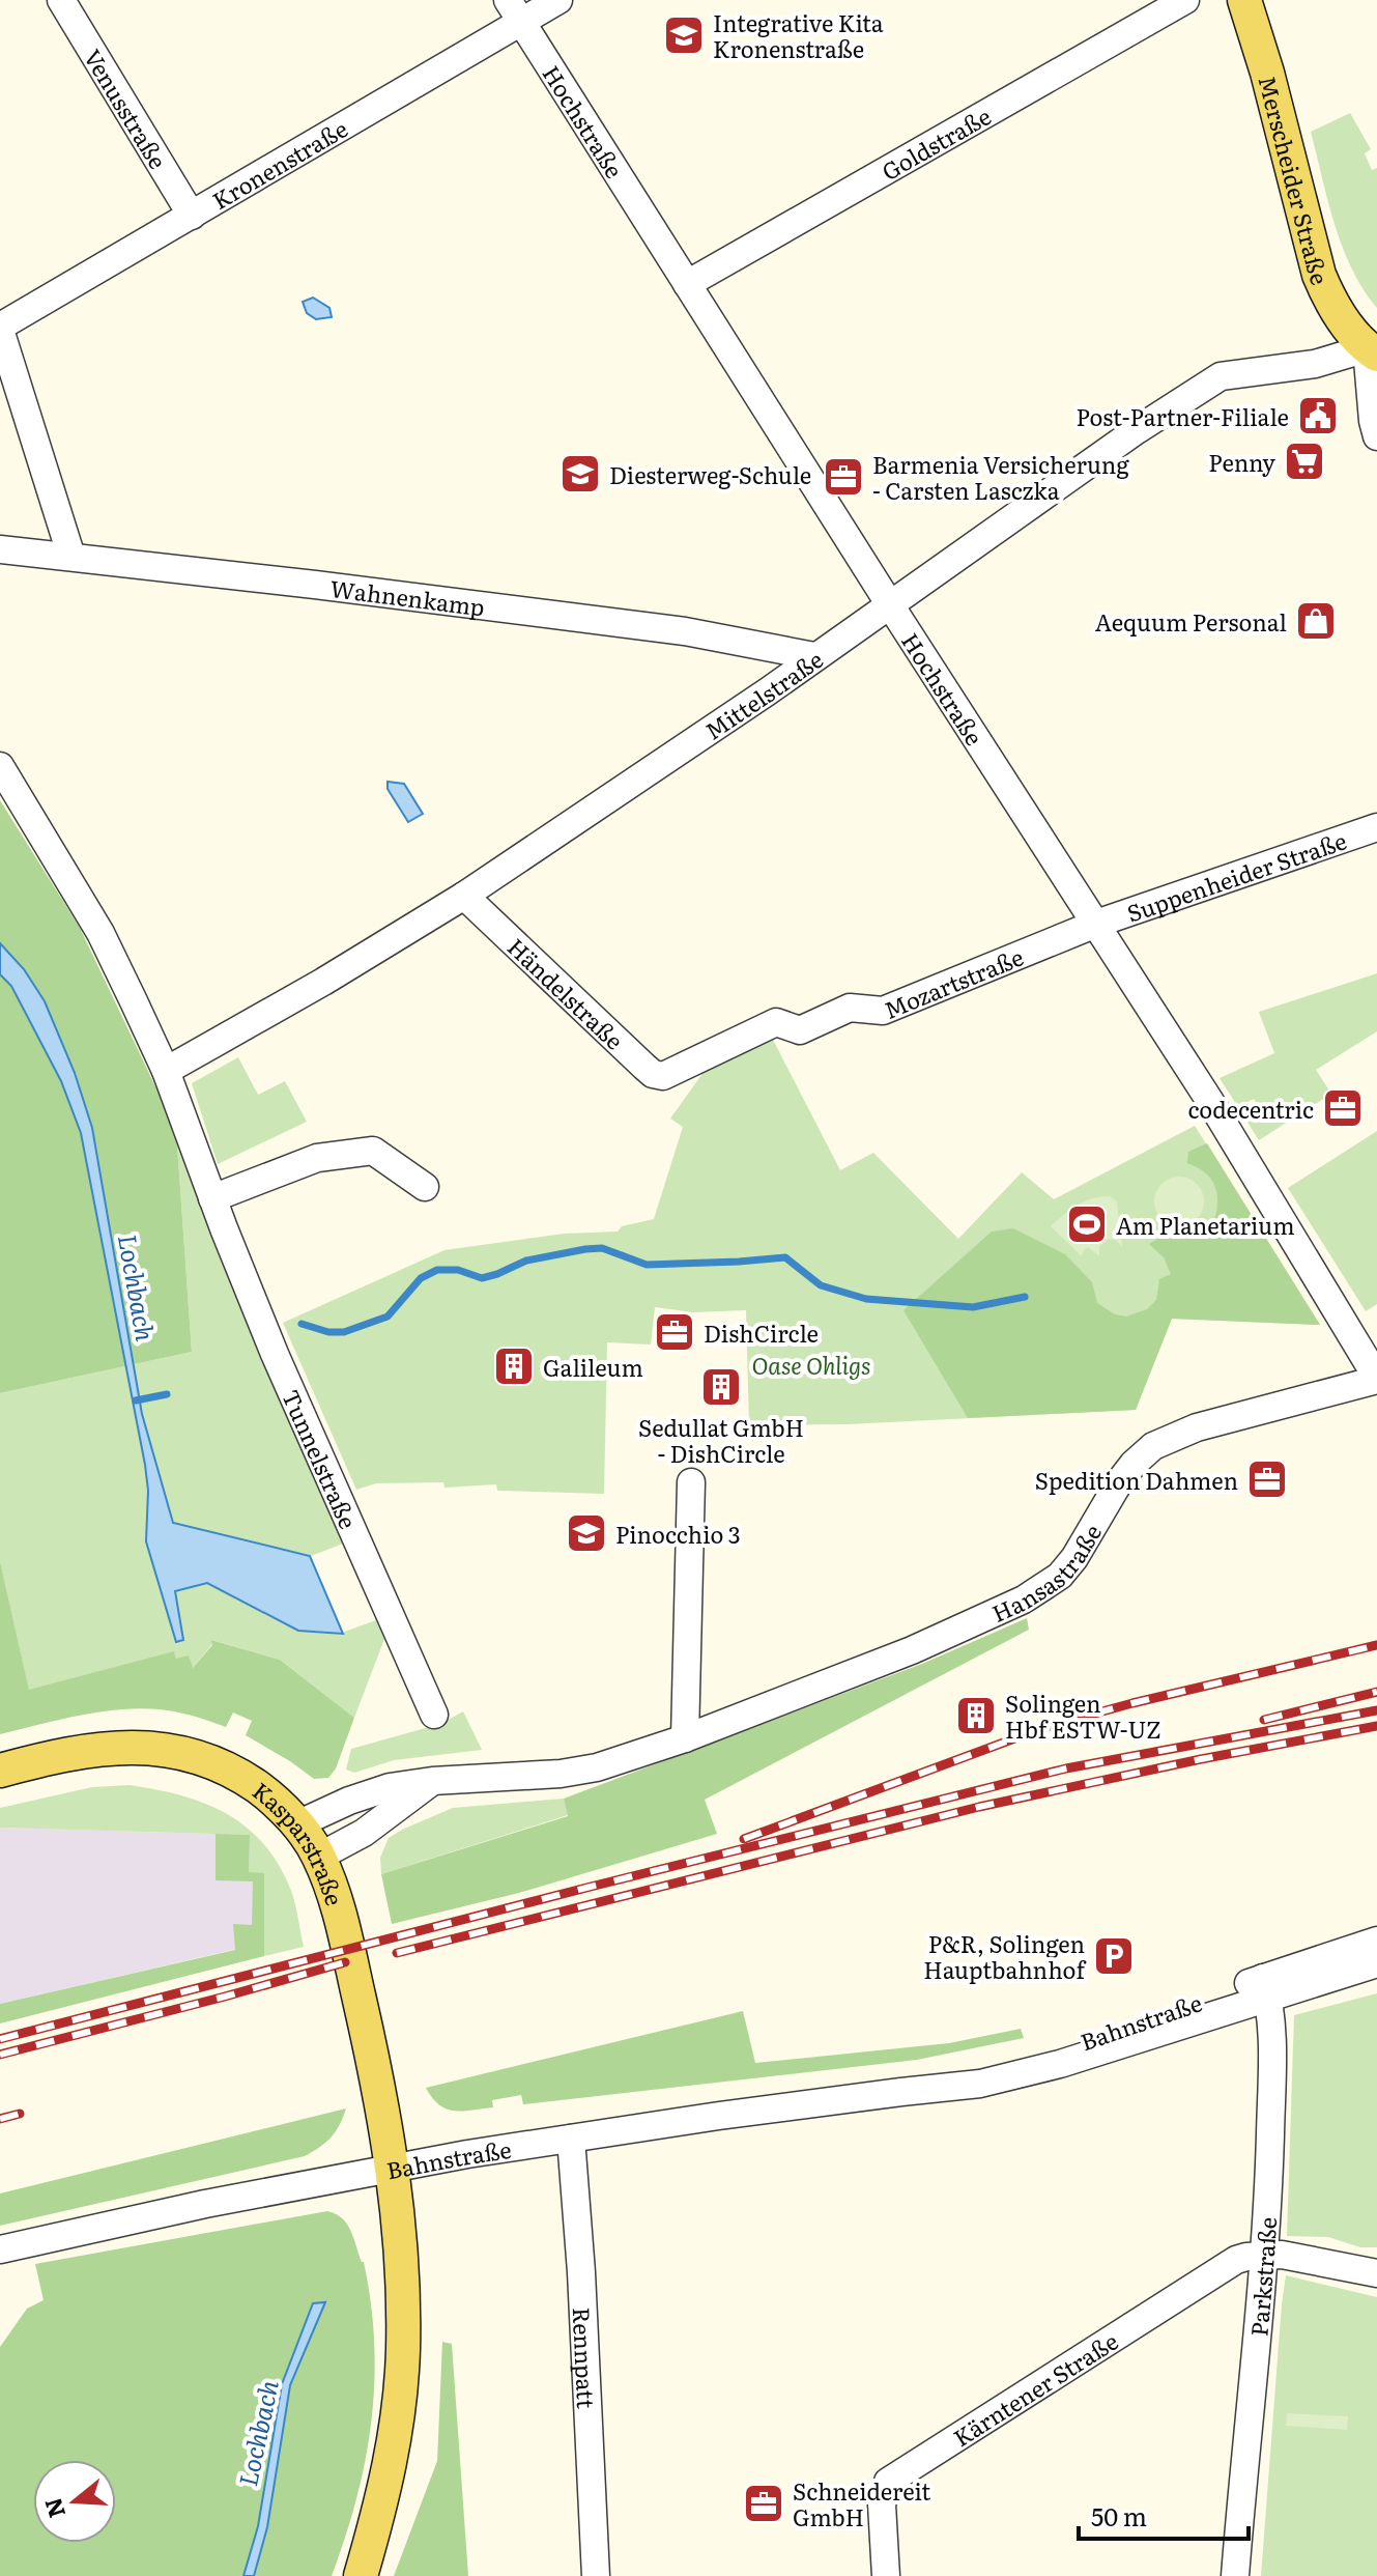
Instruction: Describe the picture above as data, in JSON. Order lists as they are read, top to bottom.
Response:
{
  "streets": {
    "main road": ["Merscheider Straße", "Kasparstraße"],
    "street": [
      "Venusstraße",
      "Hochstraße",
      "Goldstraße",
      "Kronenstraße",
      "Wahnenkamp",
      "Mittelstraße",
      "Suppenheider Straße",
      "Mozartstraße",
      "Händelstraße",
      "Tunnelstraße",
      "Hansastraße",
      "Bahnstraße",
      "Parkstraße",
      "Rennpatt",
      "Kärntener Straße"
    ]
  },
  "crossings": [
    ["Venusstraße", "Kronenstraße"],
    ["Hochstraße", "Goldstraße"],
    ["Hochstraße", "Kronenstraße"],
    ["Hochstraße", "Mittelstraße"],
    ["Hochstraße", "Suppenheider Straße"],
    ["Hochstraße", "Mozartstraße"],
    ["Hochstraße", "Hansastraße"],
    ["Merscheider Straße", "Mittelstraße"],
    ["Wahnenkamp", "Mittelstraße"],
    ["Mittelstraße", "Händelstraße"],
    ["Mittelstraße", "Tunnelstraße"],
    ["Suppenheider Straße", "Mozartstraße"],
    ["Mozartstraße", "Händelstraße"],
    ["Hansastraße", "Kasparstraße"],
    ["Kasparstraße", "Bahnstraße"],
    ["Bahnstraße", "Parkstraße"],
    ["Bahnstraße", "Rennpatt"],
    ["Parkstraße", "Kärntener Straße"]
  ],
  "water": ["Lochbach"],
  "parks": ["Oase Ohligs"],
  "places": {
    "school or university": ["Integrative Kita Kronenstraße", "Diesterweg-Schule", "Pinocchio 3"],
    "public building": ["Post-Partner-Filiale"],
    "supermarket": ["Penny"],
    "office": [
      "Barmenia Versicherung - Carsten Lasczka",
      "codecentric",
      "DishCircle",
      "Spedition Dahmen",
      "Schneidereit GmbH"
    ],
    "shop": ["Aequum Personal"],
    "sports": ["Am Planetarium"],
    "building": ["Galileum", "Sedullat GmbH - DishCircle", "Solingen Hbf ESTW-UZ"],
    "parking": ["P&R, Solingen Hauptbahnhof"]
  },
  "scale_bar": "50 m",
  "north": "left"
}
